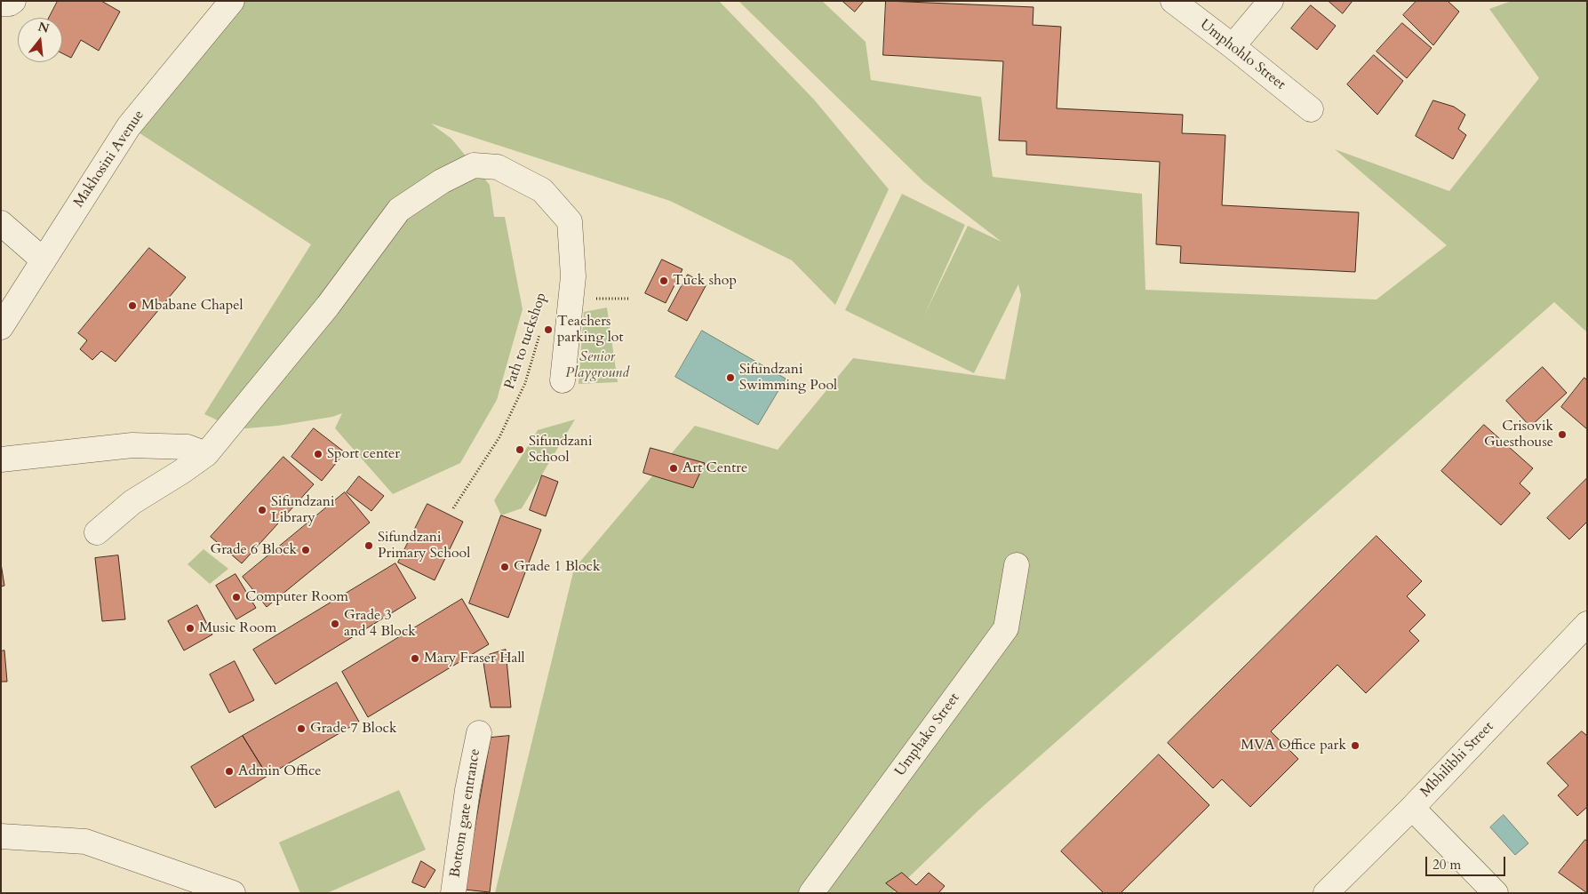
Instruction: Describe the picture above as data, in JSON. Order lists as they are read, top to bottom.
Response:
{
  "streets": {
    "street": [
      "Umphohlo Street",
      "Makhosini Avenue",
      "Umphako Street",
      "Mbhilibhi Street",
      "Bottom gate entrance"
    ],
    "path": ["Path to tuckshop"]
  },
  "parks": ["Senior Playground"],
  "places": [
    "Tuck shop",
    "Mbabane Chapel",
    "Teachers parking lot",
    "Sifundzani Swimming Pool",
    "Crisovik Guesthouse",
    "Sifundzani School",
    "Sport center",
    "Art Centre",
    "Sifundzani Library",
    "Sifundzani Primary School",
    "Grade 6 Block",
    "Grade 1 Block",
    "Computer Room",
    "Grade 3 and 4 Block",
    "Music Room",
    "Mary Fraser Hall",
    "Grade 7 Block",
    "MVA Office park",
    "Admin Office"
  ],
  "scale_bar": "20 m",
  "north": "top"
}
